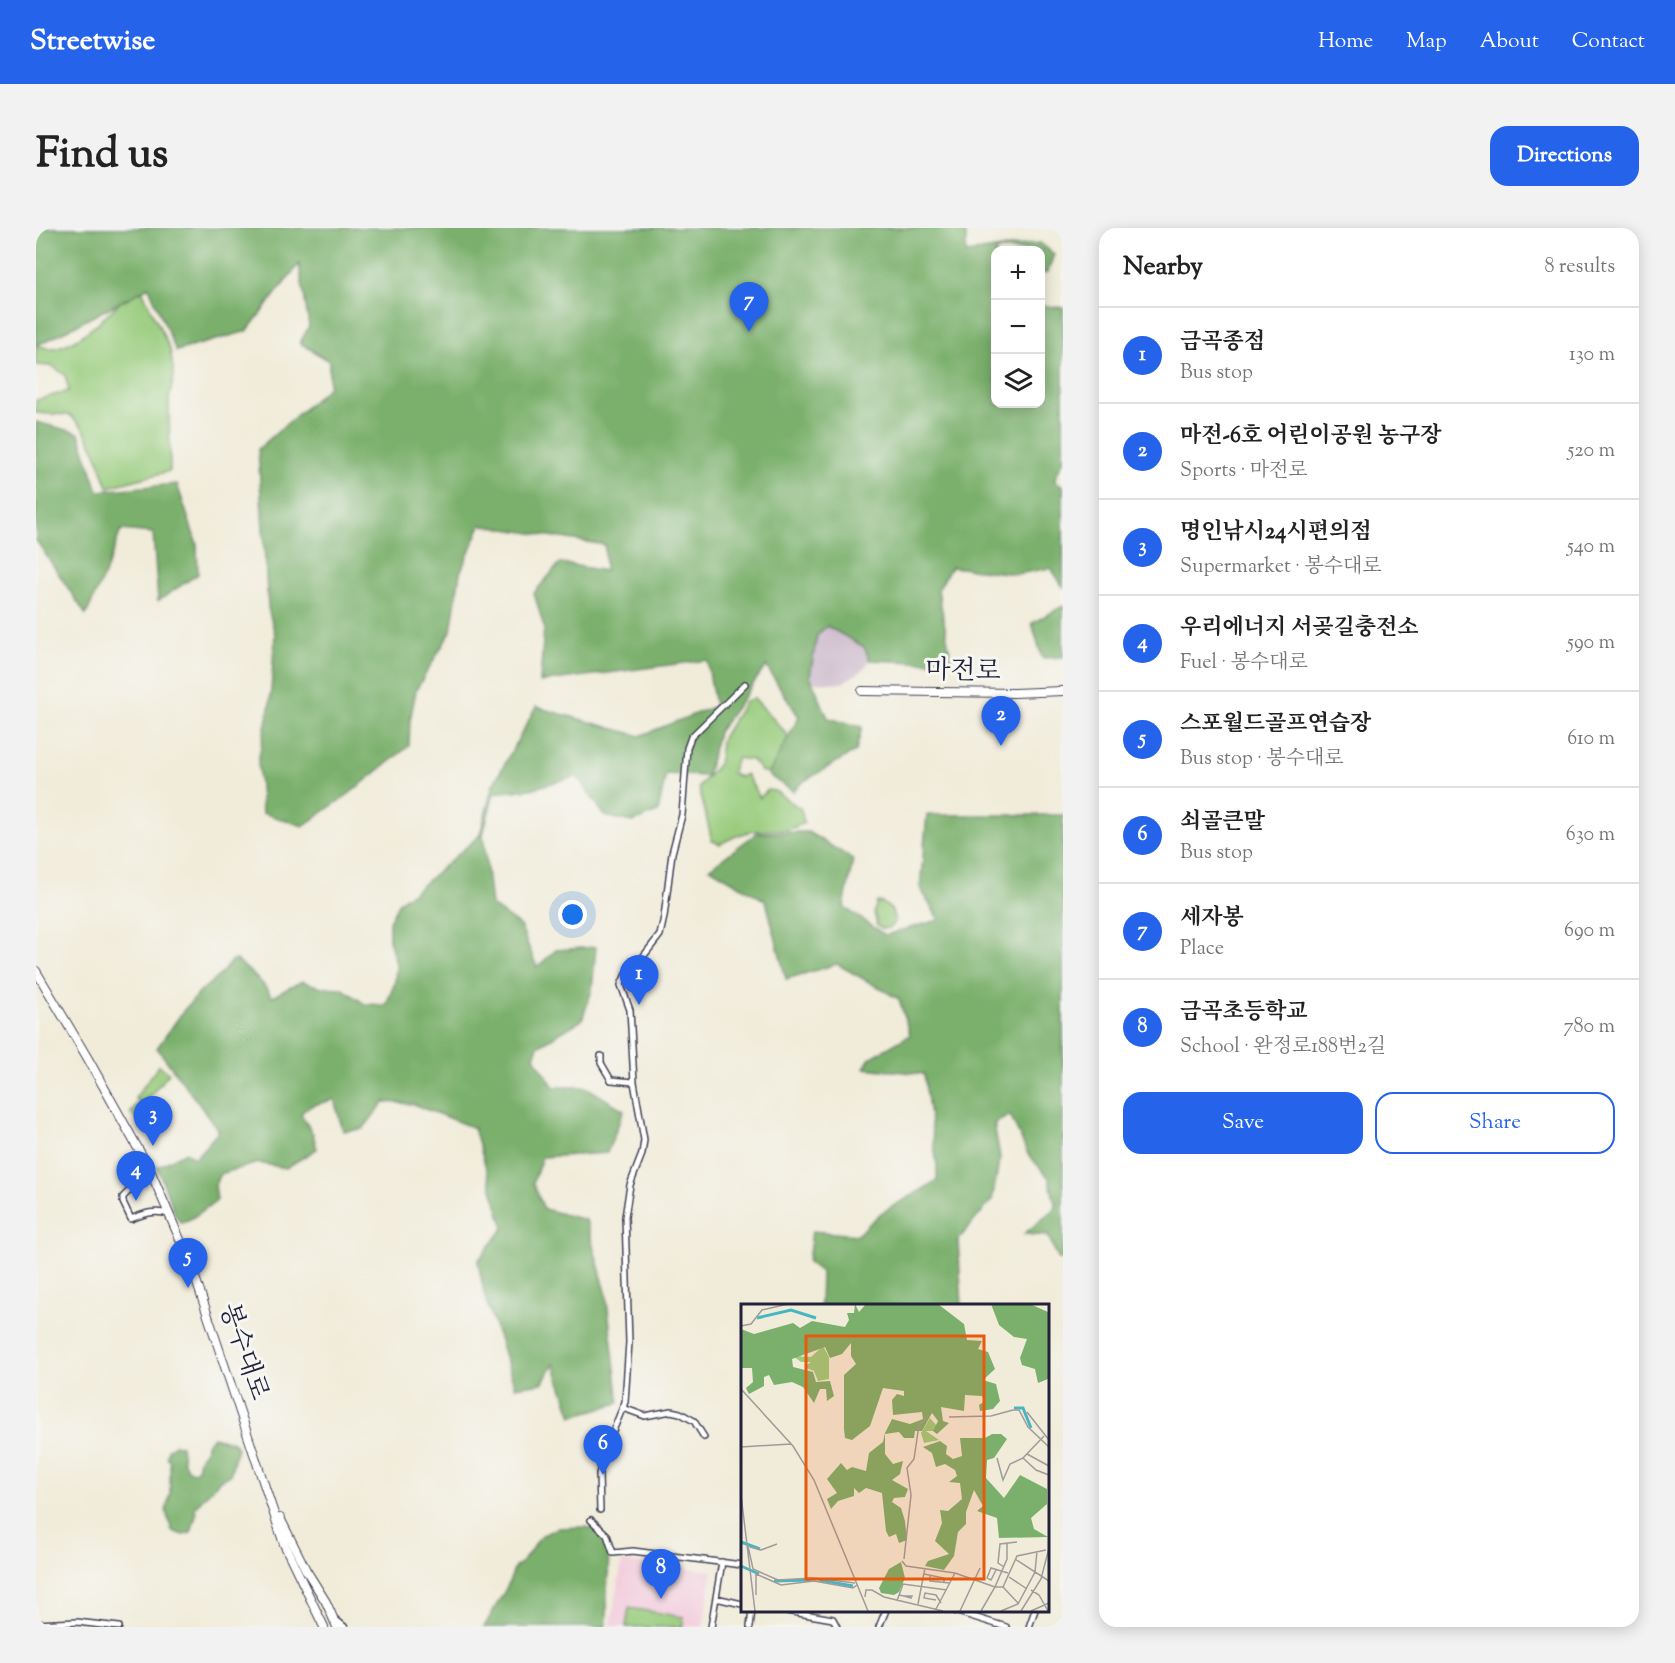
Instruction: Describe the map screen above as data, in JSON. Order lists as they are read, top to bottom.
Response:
{
  "streets": {
    "main road": ["마전로", "봉수대로"]
  },
  "page": {
    "header": "Streetwise",
    "nav": [
      "Home",
      "Map",
      "About",
      "Contact"
    ],
    "title": "Find us",
    "buttons": [
      "Directions",
      ["Save", "Share"]
    ],
    "heading": ["Nearby", "8 results"],
    "map_buttons": ["+", "−"],
    "pins": [
      "7",
      "2",
      "1",
      "3",
      "4",
      "5",
      "6",
      "8"
    ],
    "list": [
      {
        "mark": "1",
        "name": "금곡종점",
        "note": "Bus stop",
        "value": "130 m"
      },
      {
        "mark": "2",
        "name": "마전-6호 어린이공원 농구장",
        "note": "Sports · 마전로",
        "value": "520 m"
      },
      {
        "mark": "3",
        "name": "명인낚시24시편의점",
        "note": "Supermarket · 봉수대로",
        "value": "540 m"
      },
      {
        "mark": "4",
        "name": "우리에너지 서곶길충전소",
        "note": "Fuel · 봉수대로",
        "value": "590 m"
      },
      {
        "mark": "5",
        "name": "스포월드골프연습장",
        "note": "Bus stop · 봉수대로",
        "value": "610 m"
      },
      {
        "mark": "6",
        "name": "쇠골큰말",
        "note": "Bus stop",
        "value": "630 m"
      },
      {
        "mark": "7",
        "name": "세자봉",
        "note": "Place",
        "value": "690 m"
      },
      {
        "mark": "8",
        "name": "금곡초등학교",
        "note": "School · 완정로188번2길",
        "value": "780 m"
      }
    ]
  }
}
